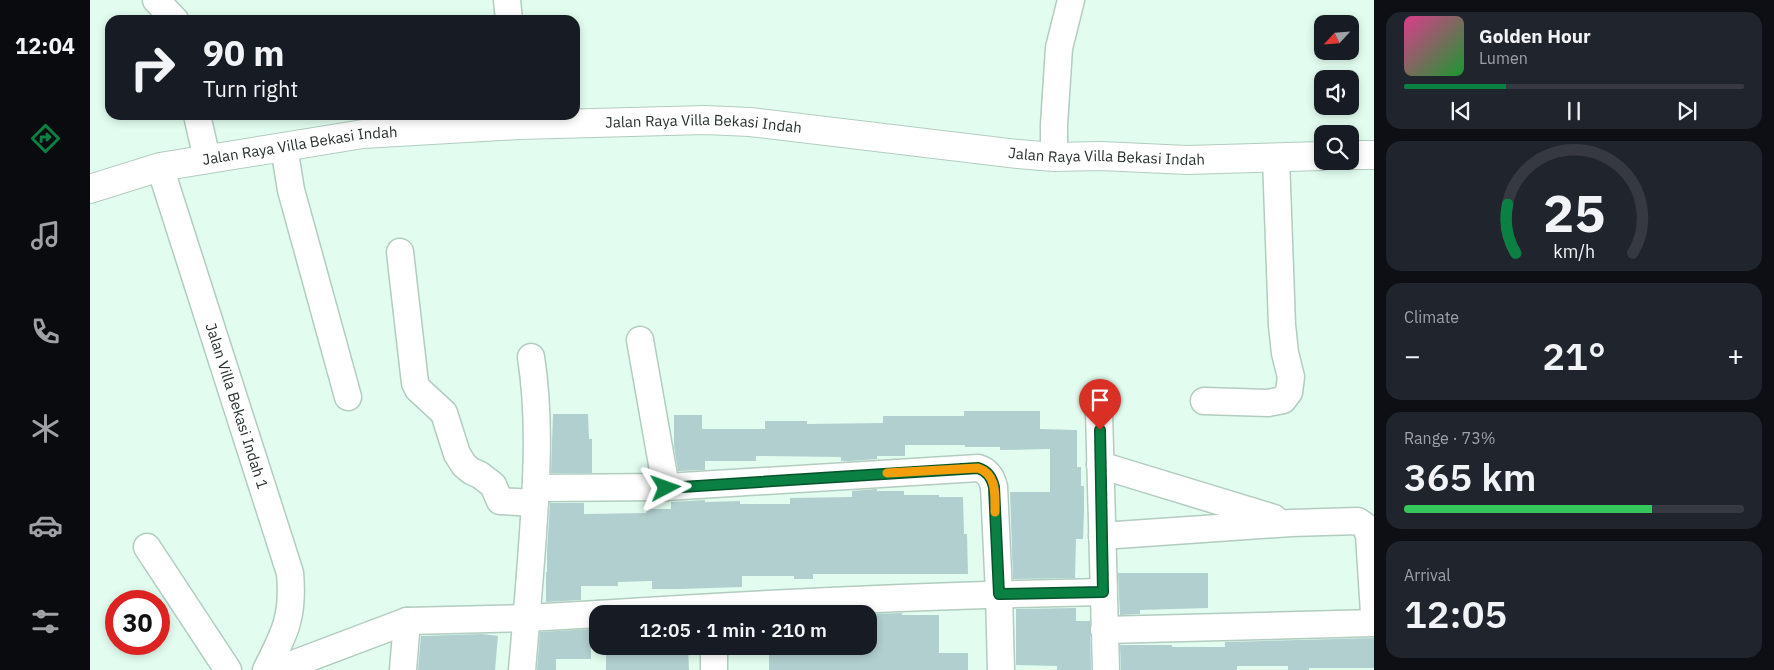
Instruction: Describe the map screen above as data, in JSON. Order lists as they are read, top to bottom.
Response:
{
  "streets": {
    "main road": ["Jalan Raya Villa Bekasi Indah"],
    "street": ["Jalan Villa Bekasi Indah 1"]
  },
  "crossings": [
    ["Jalan Raya Villa Bekasi Indah", "Jalan Villa Bekasi Indah 1"]
  ],
  "north": "bottom left",
  "page": {
    "tabs": "12:04",
    "turn": ["90 m", "Turn right"],
    "song": ["Golden Hour", "Lumen"],
    "tile": [
      "Climate",
      ["Range · 73%", "365 km"],
      ["Arrival", "12:05"]
    ],
    "heat": ["−", "21°", "+"],
    "limit": "30",
    "trip": "12:05 · 1 min · 210 m",
    "gauge": ["25", "km/h"]
  }
}
